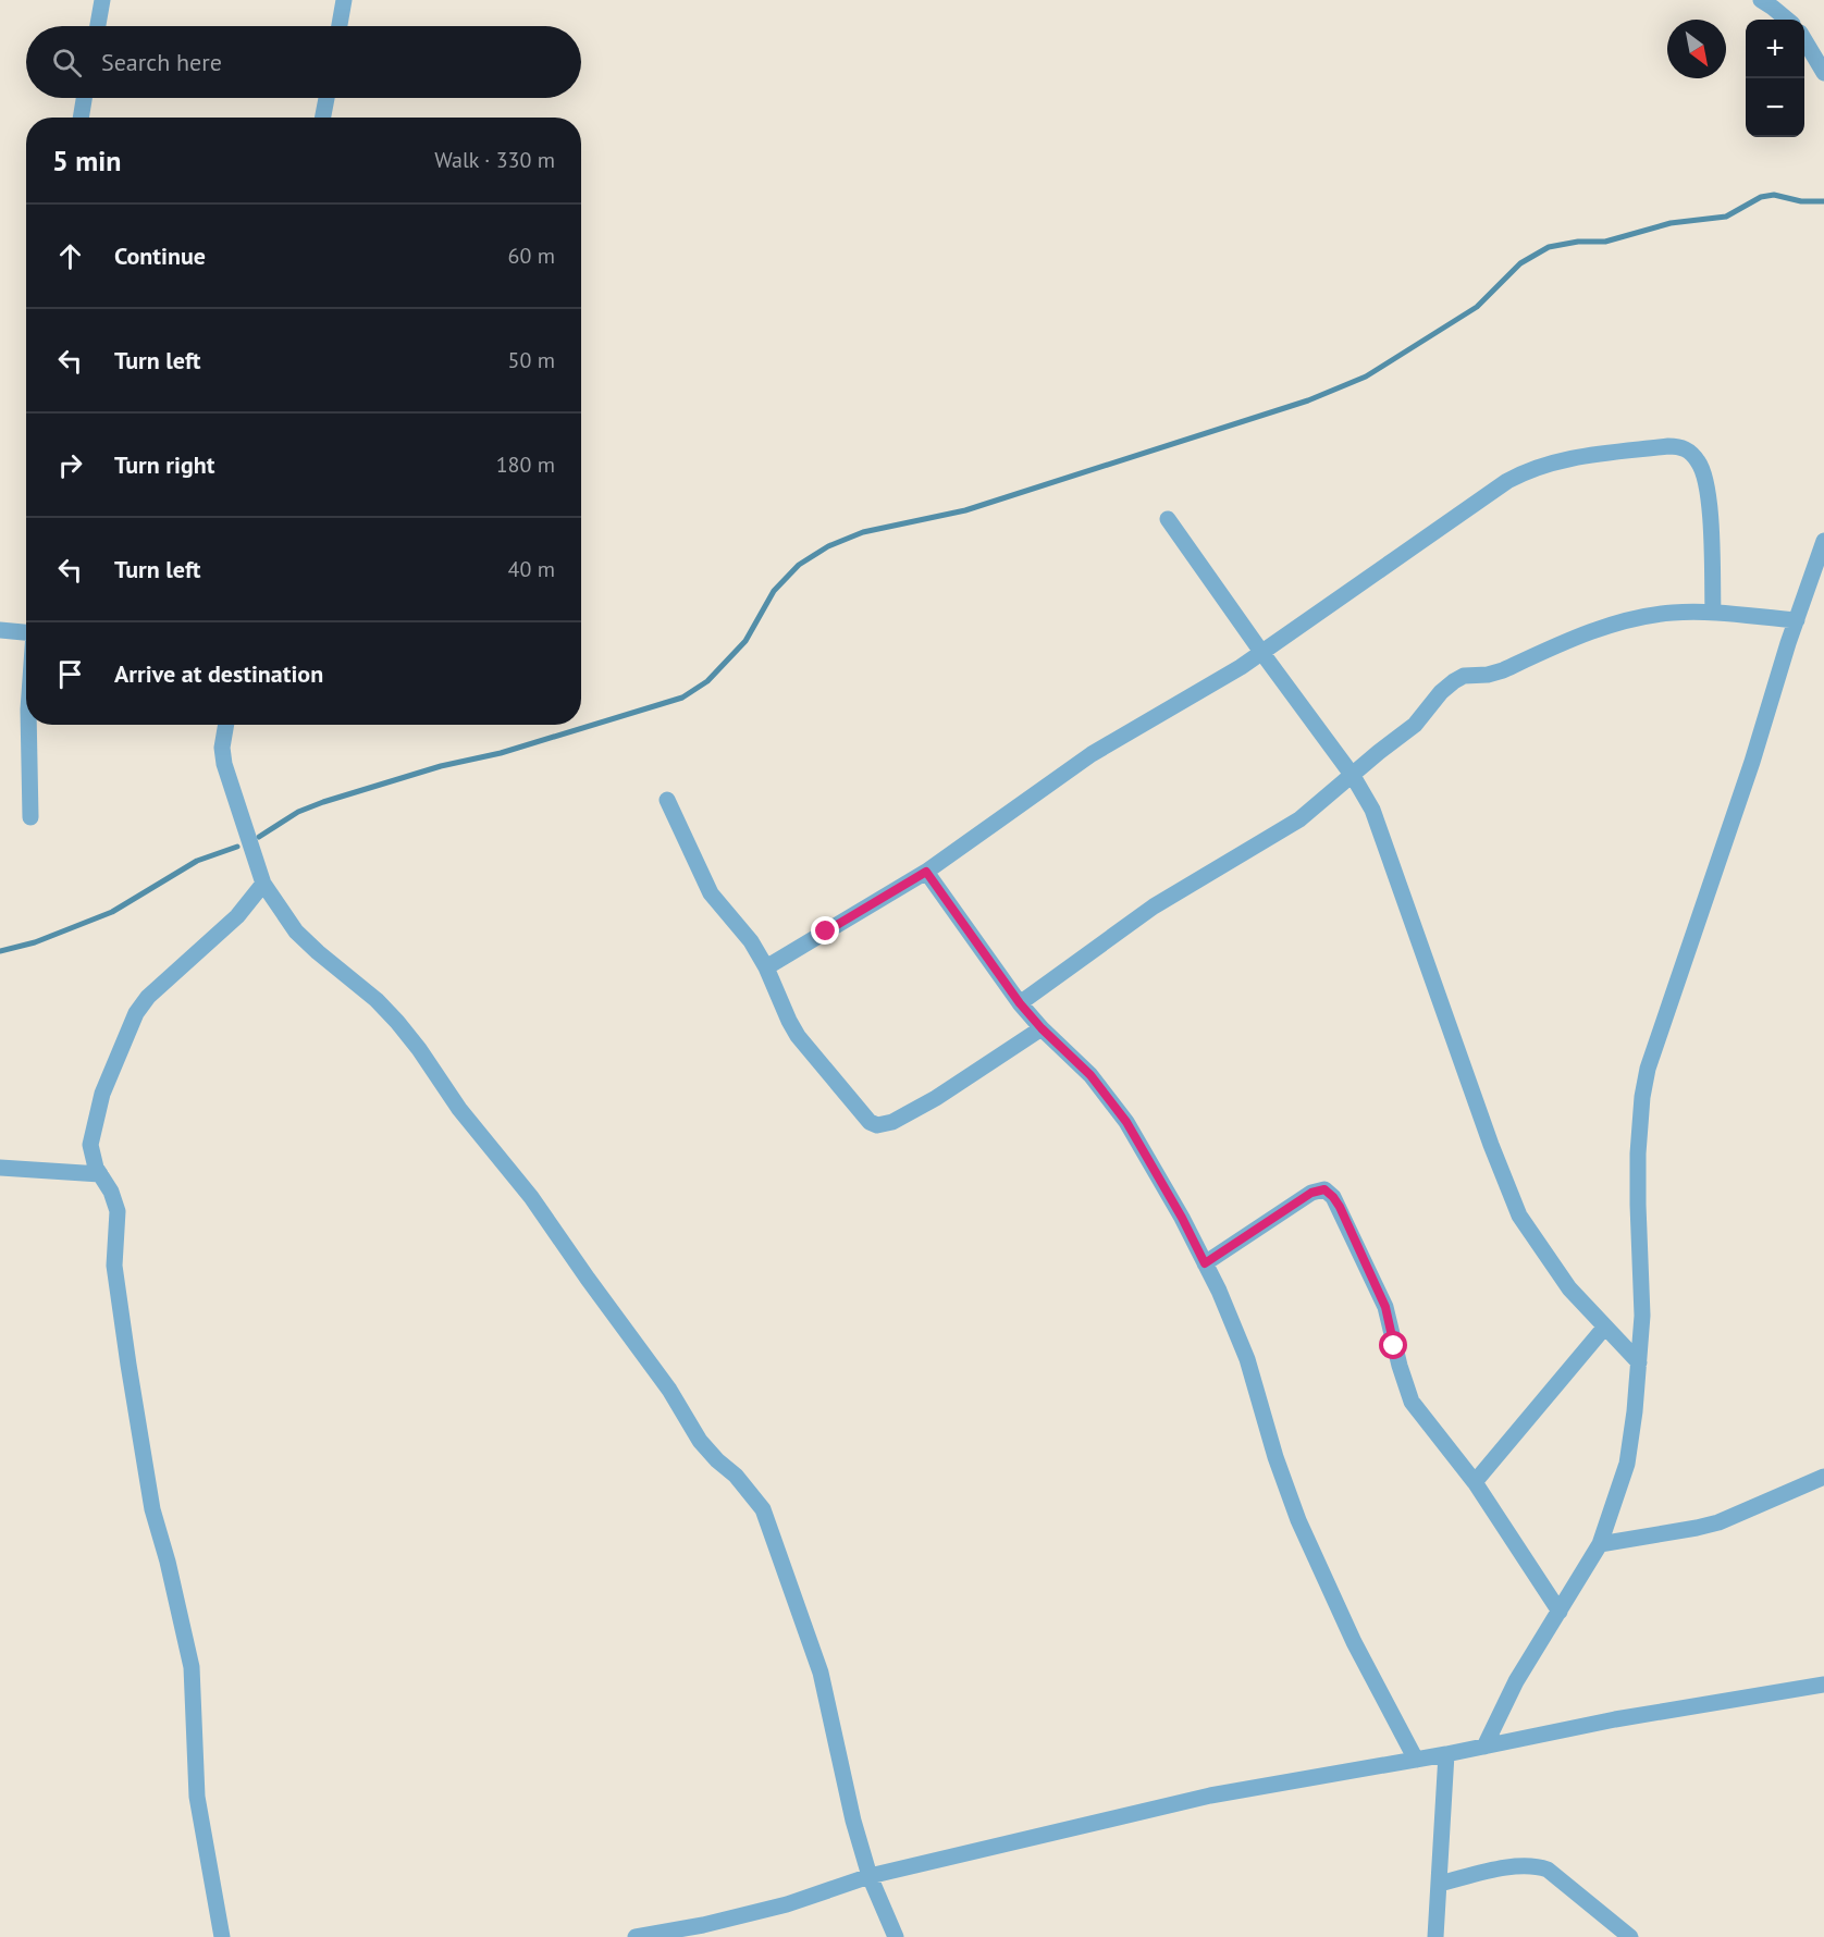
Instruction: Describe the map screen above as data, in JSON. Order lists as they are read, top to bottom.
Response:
{
  "north": "bottom right",
  "page": {
    "map_buttons": ["+", "−"],
    "search": "Search here",
    "heading": ["5 min", "Walk · 330 m"],
    "list": [
      ["Continue", "60 m"],
      ["Turn left", "50 m"],
      ["Turn right", "180 m"],
      ["Turn left", "40 m"],
      "Arrive at destination"
    ]
  }
}
